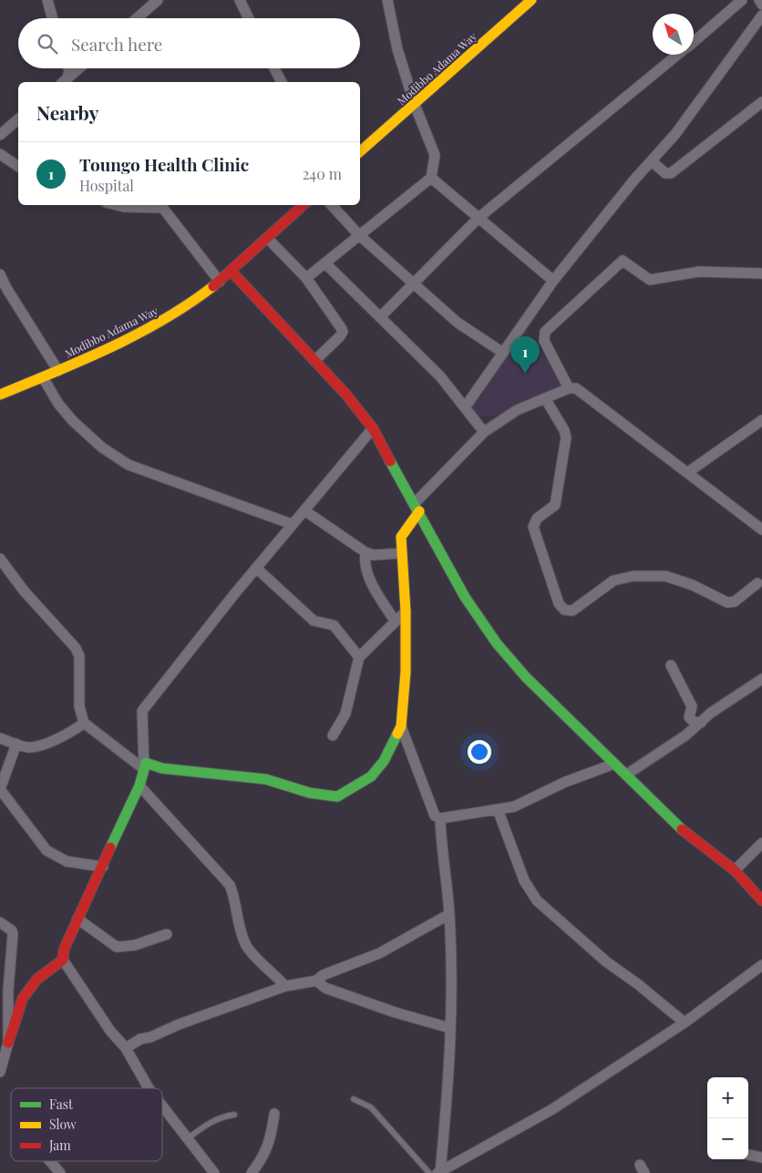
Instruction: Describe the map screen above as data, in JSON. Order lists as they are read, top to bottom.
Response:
{
  "streets": {
    "street": ["Modibbo Adama Way"]
  },
  "legend": ["Fast", "Slow", "Jam"],
  "north": "top left",
  "page": {
    "search": "Search here",
    "heading": "Nearby",
    "list": [
      {
        "mark": "1",
        "name": "Toungo Health Clinic",
        "note": "Hospital",
        "value": "240 m"
      }
    ],
    "pins": "1",
    "map_buttons": ["+", "−"]
  }
}
